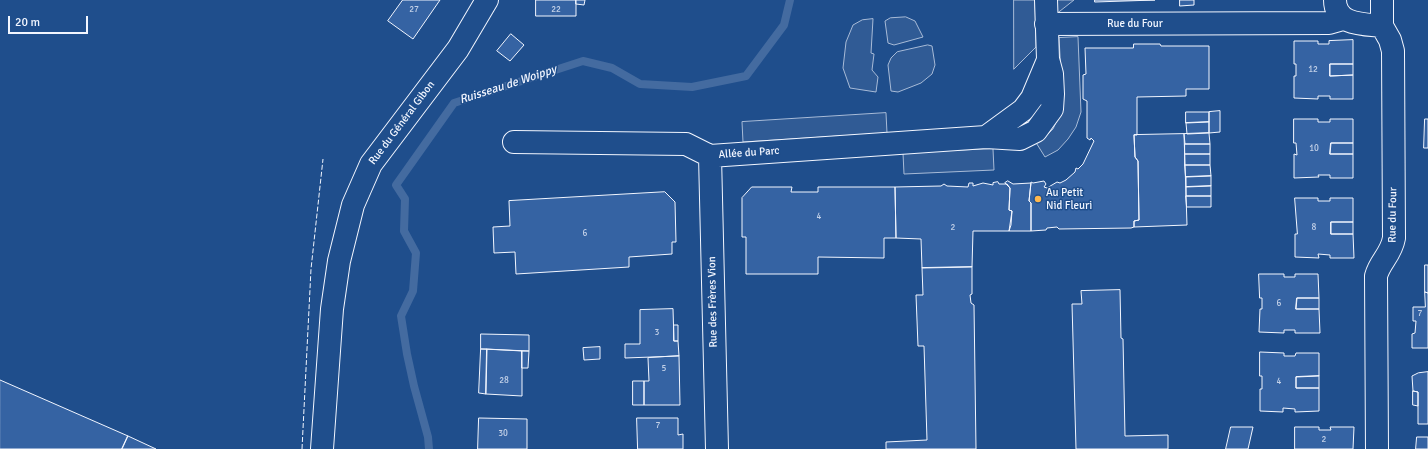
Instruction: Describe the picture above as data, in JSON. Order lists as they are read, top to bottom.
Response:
{
  "streets": {
    "street": [
      "Rue du Four",
      "Rue du Général Gibon",
      "Allée du Parc",
      "Rue des Frères Vion"
    ]
  },
  "crossings": [
    ["Allée du Parc", "Rue des Frères Vion"]
  ],
  "water": ["Ruisseau de Woippy"],
  "places": ["Au Petit Nid Fleuri"],
  "house_numbers": [
    "27",
    "22",
    "12",
    "10",
    "4",
    "2",
    "8",
    "6",
    "6",
    "7",
    "3",
    "5",
    "28",
    "4",
    "7",
    "30",
    "2"
  ],
  "scale_bar": "20 m"
}
